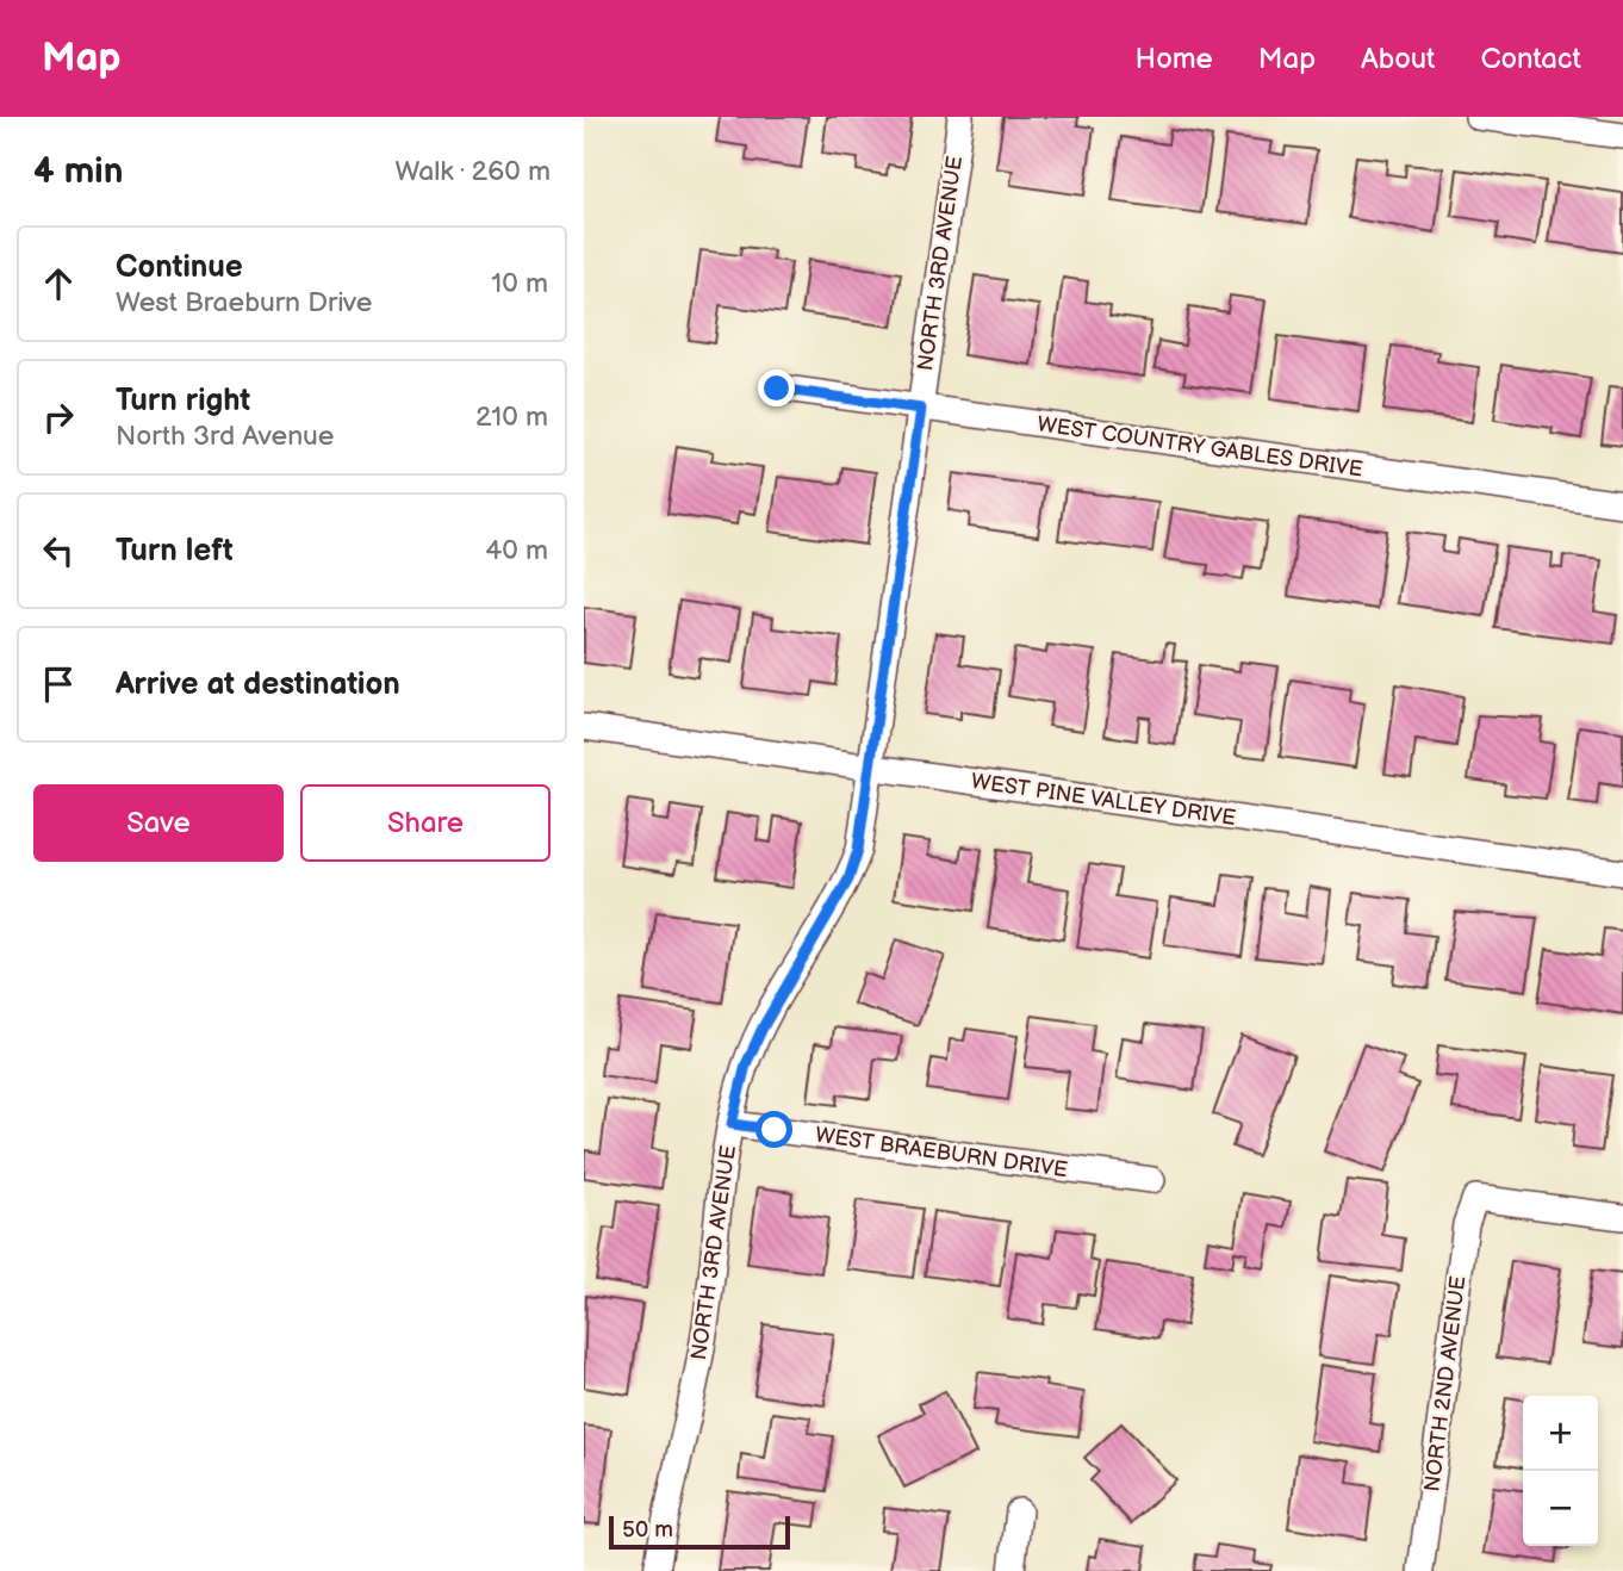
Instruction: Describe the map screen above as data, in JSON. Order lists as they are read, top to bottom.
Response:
{
  "streets": {
    "street": [
      "NORTH 3RD AVENUE",
      "WEST COUNTRY GABLES DRIVE",
      "WEST PINE VALLEY DRIVE",
      "WEST BRAEBURN DRIVE",
      "NORTH 2ND AVENUE"
    ]
  },
  "crossings": [
    ["NORTH 3RD AVENUE", "WEST COUNTRY GABLES DRIVE"],
    ["NORTH 3RD AVENUE", "WEST PINE VALLEY DRIVE"],
    ["NORTH 3RD AVENUE", "WEST BRAEBURN DRIVE"]
  ],
  "scale_bar": "50 m",
  "page": {
    "header": "Map",
    "nav": [
      "Home",
      "Map",
      "About",
      "Contact"
    ],
    "heading": ["4 min", "Walk · 260 m"],
    "list": [
      ["Continue", "West Braeburn Drive", "10 m"],
      ["Turn right", "North 3rd Avenue", "210 m"],
      ["Turn left", "40 m"],
      "Arrive at destination"
    ],
    "buttons": ["Save", "Share"],
    "map_buttons": ["+", "−"],
    "scale": "50 m"
  }
}
